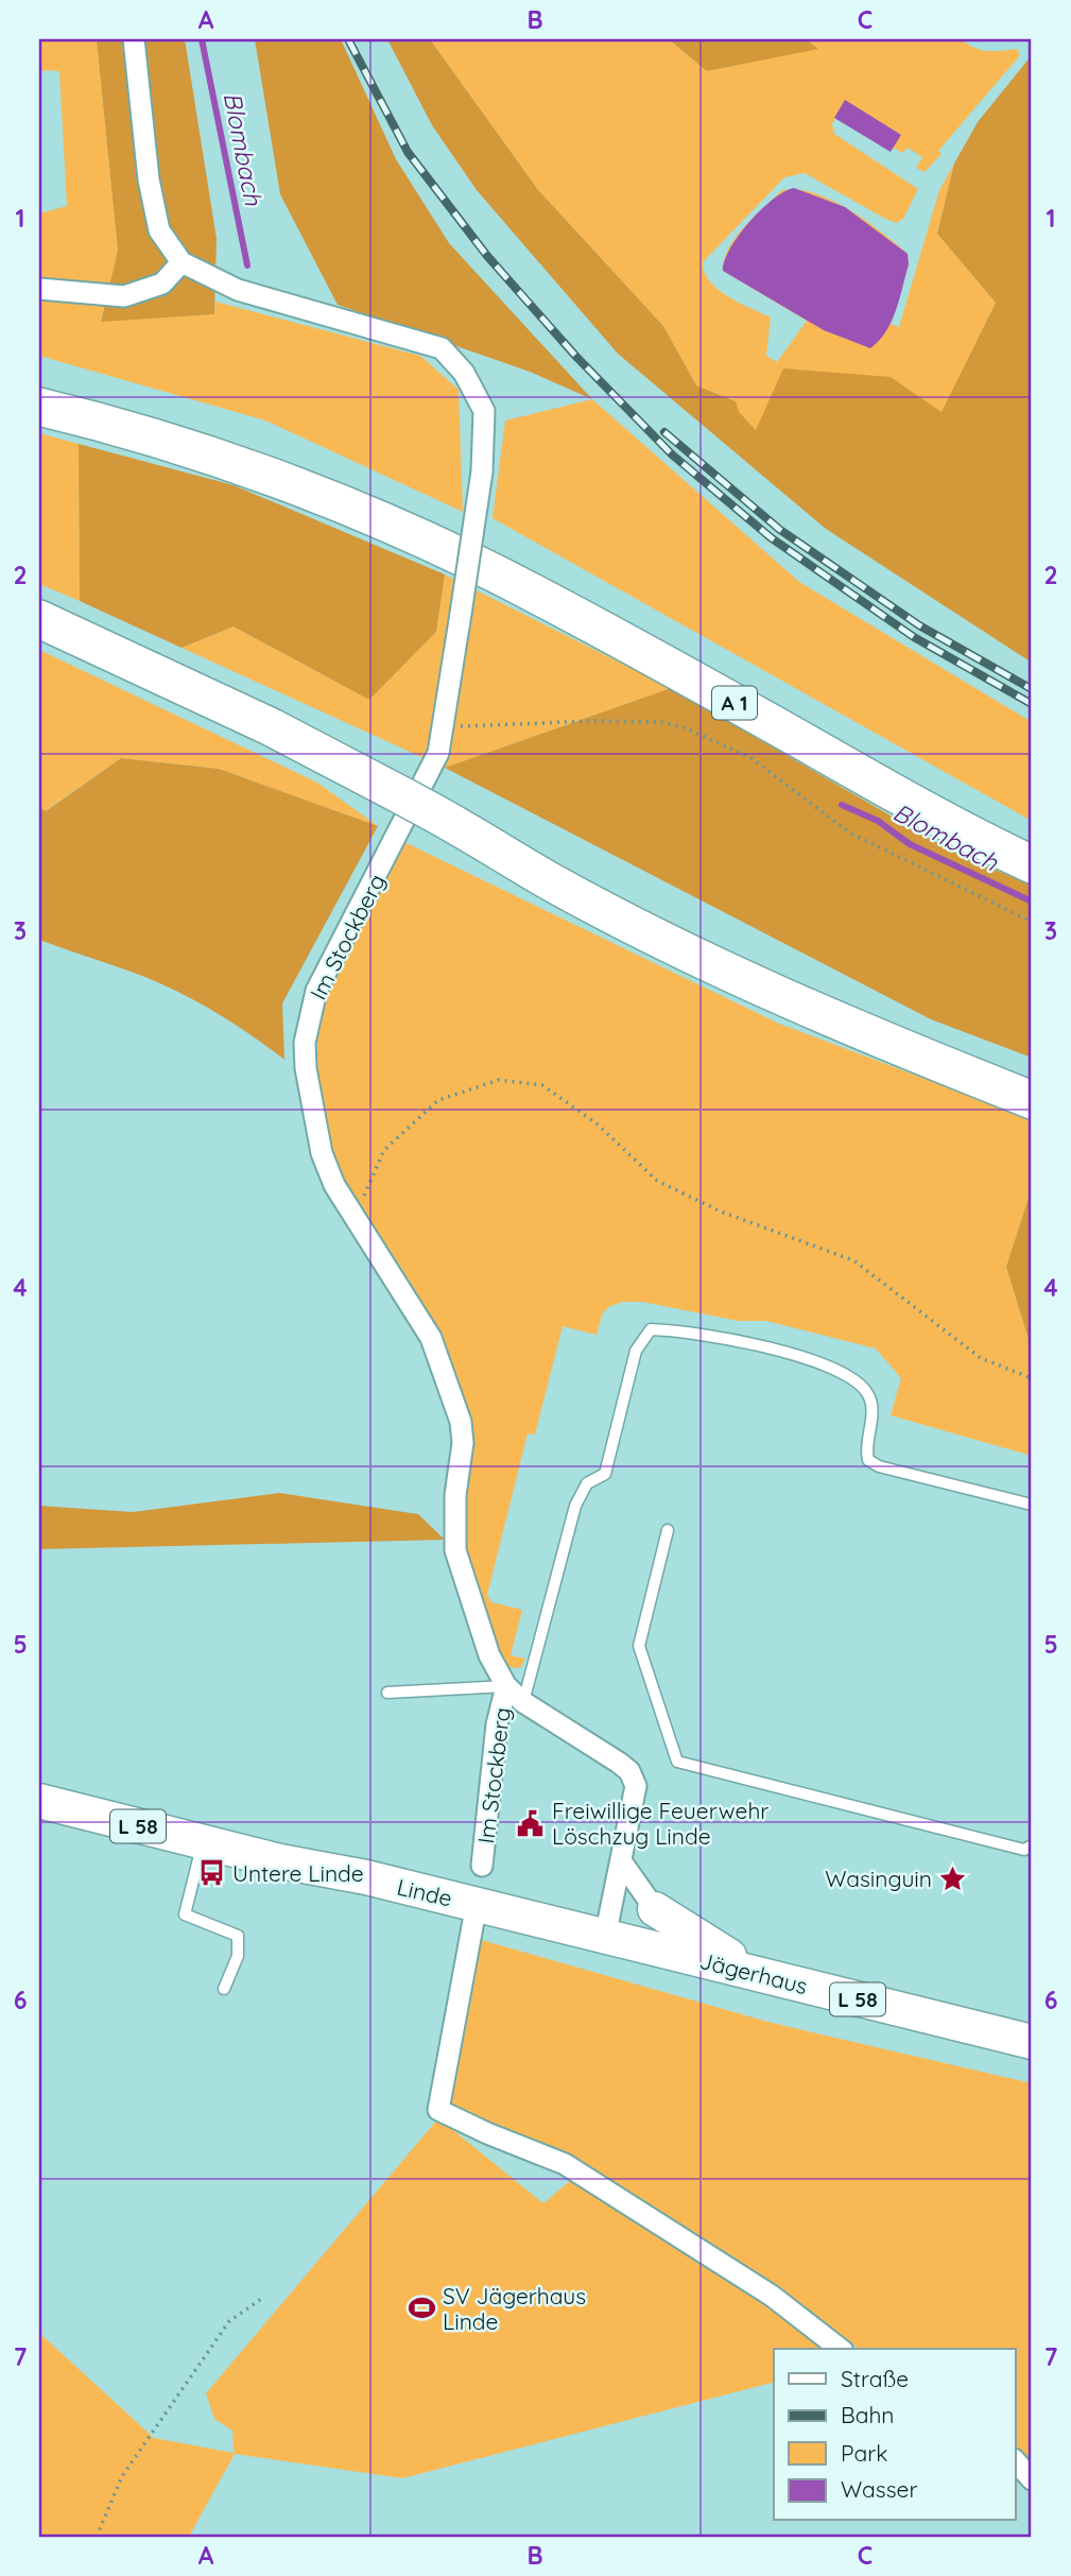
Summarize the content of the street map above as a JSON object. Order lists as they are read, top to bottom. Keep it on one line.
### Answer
{"streets":{"highway":["A 1"],"main road":["L 58","Linde","Jägerhaus"],"street":["Im Stockberg"]},"crossings":[["Im Stockberg","Jägerhaus"],["Linde","Jägerhaus"]],"water":["Blombach"],"places":{"public building":["Freiwillige Feuerwehr Löschzug Linde"],"bus stop":["Untere Linde"],"place":["Wasinguin"],"sports":["SV Jägerhaus Linde"]},"legend":["Straße","Bahn","Park","Wasser"],"grid":{"columns":["A","B","C"],"rows":["1","2","3","4","5","6","7"]}}
